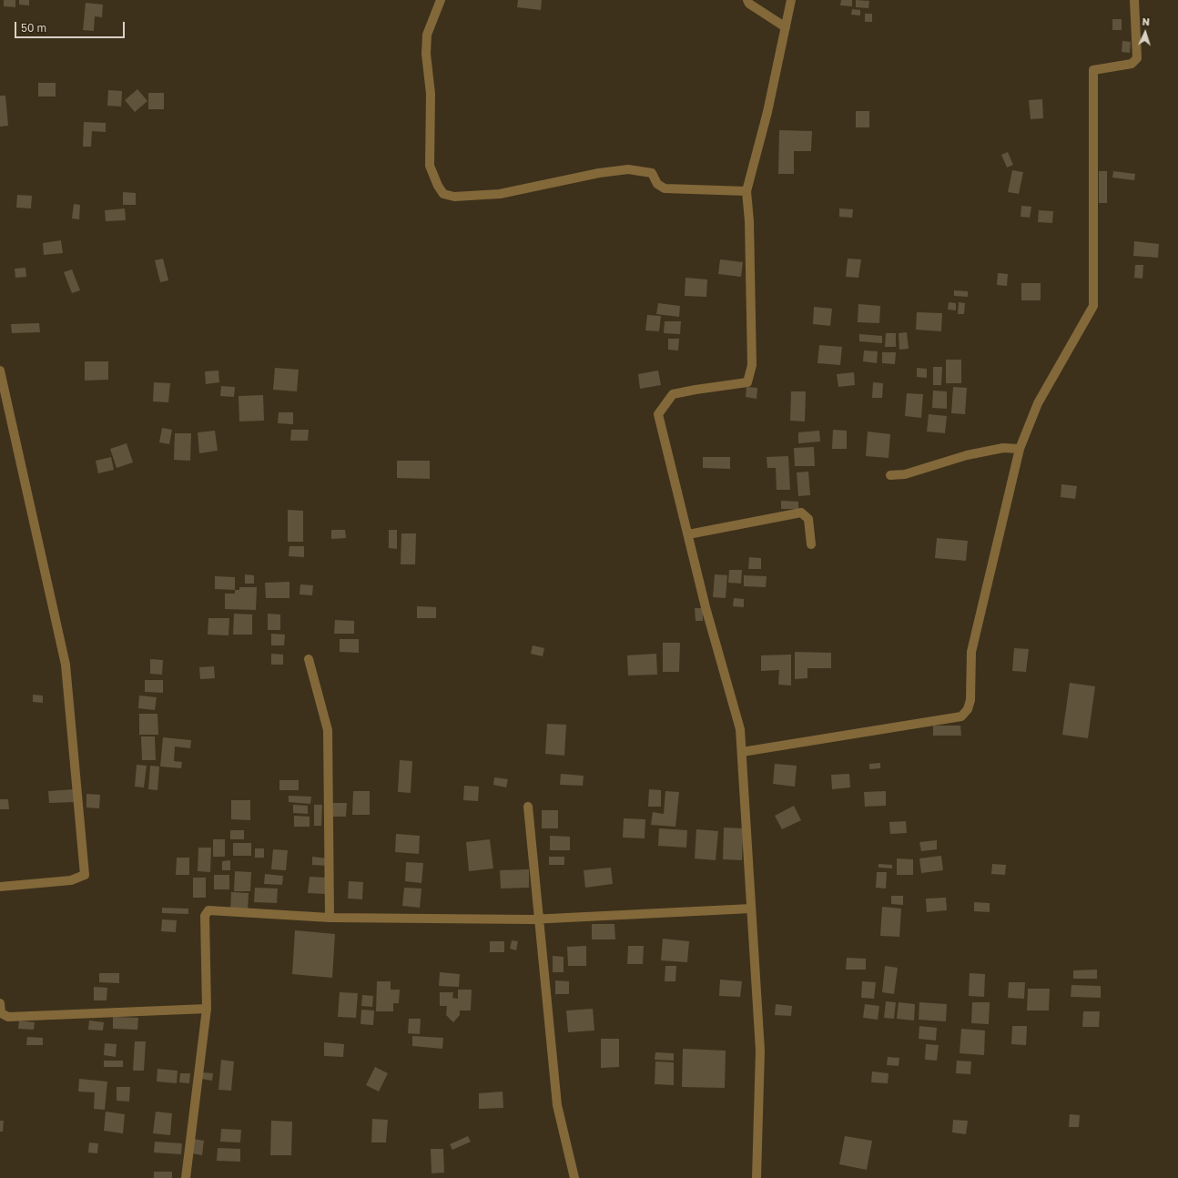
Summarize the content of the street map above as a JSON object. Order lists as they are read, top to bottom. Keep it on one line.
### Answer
{"scale_bar":"50 m","north":"top"}
